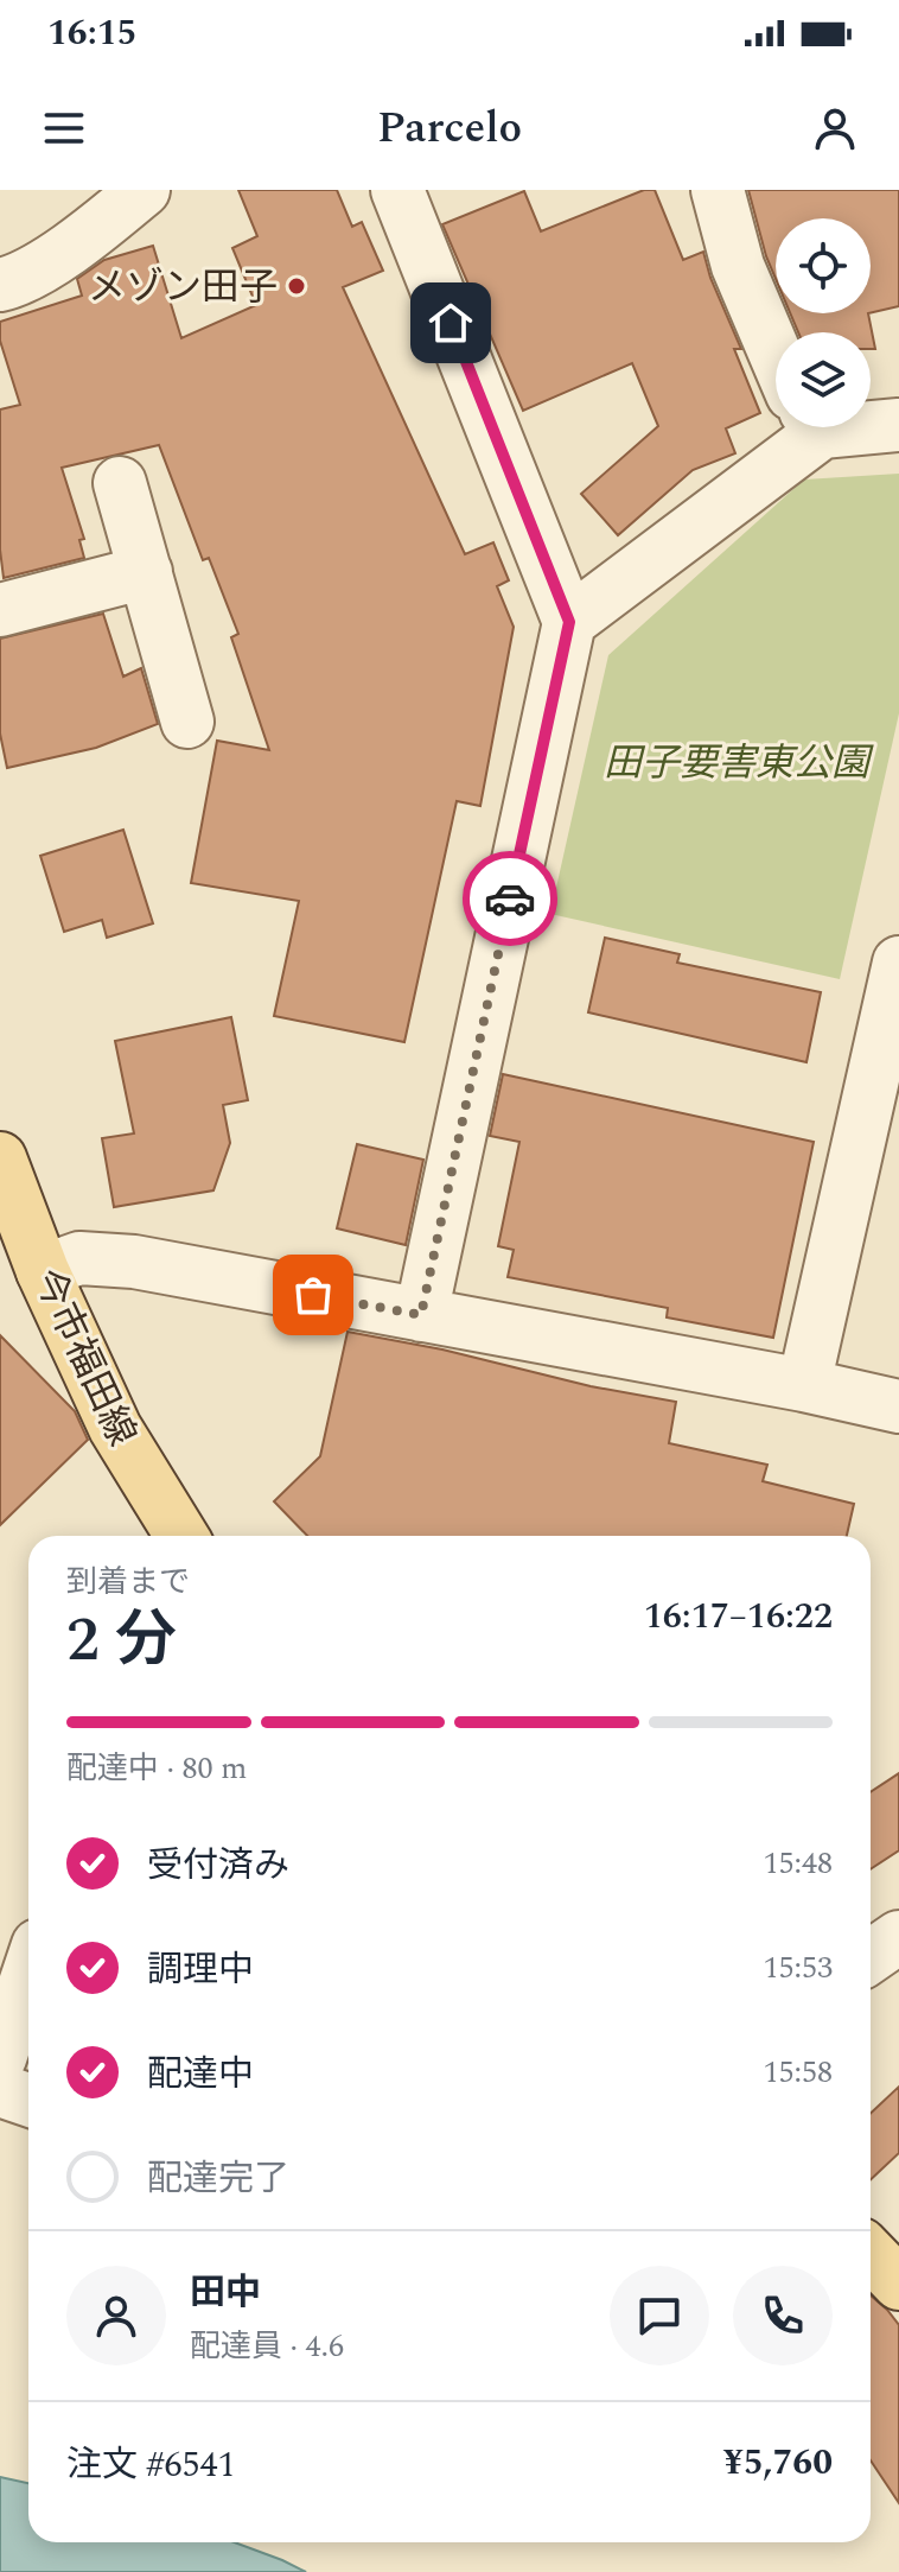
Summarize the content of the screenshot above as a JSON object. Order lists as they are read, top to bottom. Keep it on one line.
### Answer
{"streets":{"main road":["今市福田線"]},"parks":["田子要害東公園"],"places":["メゾン田子"],"page":{"status":"16:15","header":"Parcelo","heading":["2 分","到着まで","16:17–16:22"],"panel":["田中","配達員 · 4.6","注文 #6541","¥5,760"],"bar":"配達中 · 80 m","list":[["受付済み","15:48"],["調理中","15:53"],["配達中","15:58"],"配達完了"]}}
